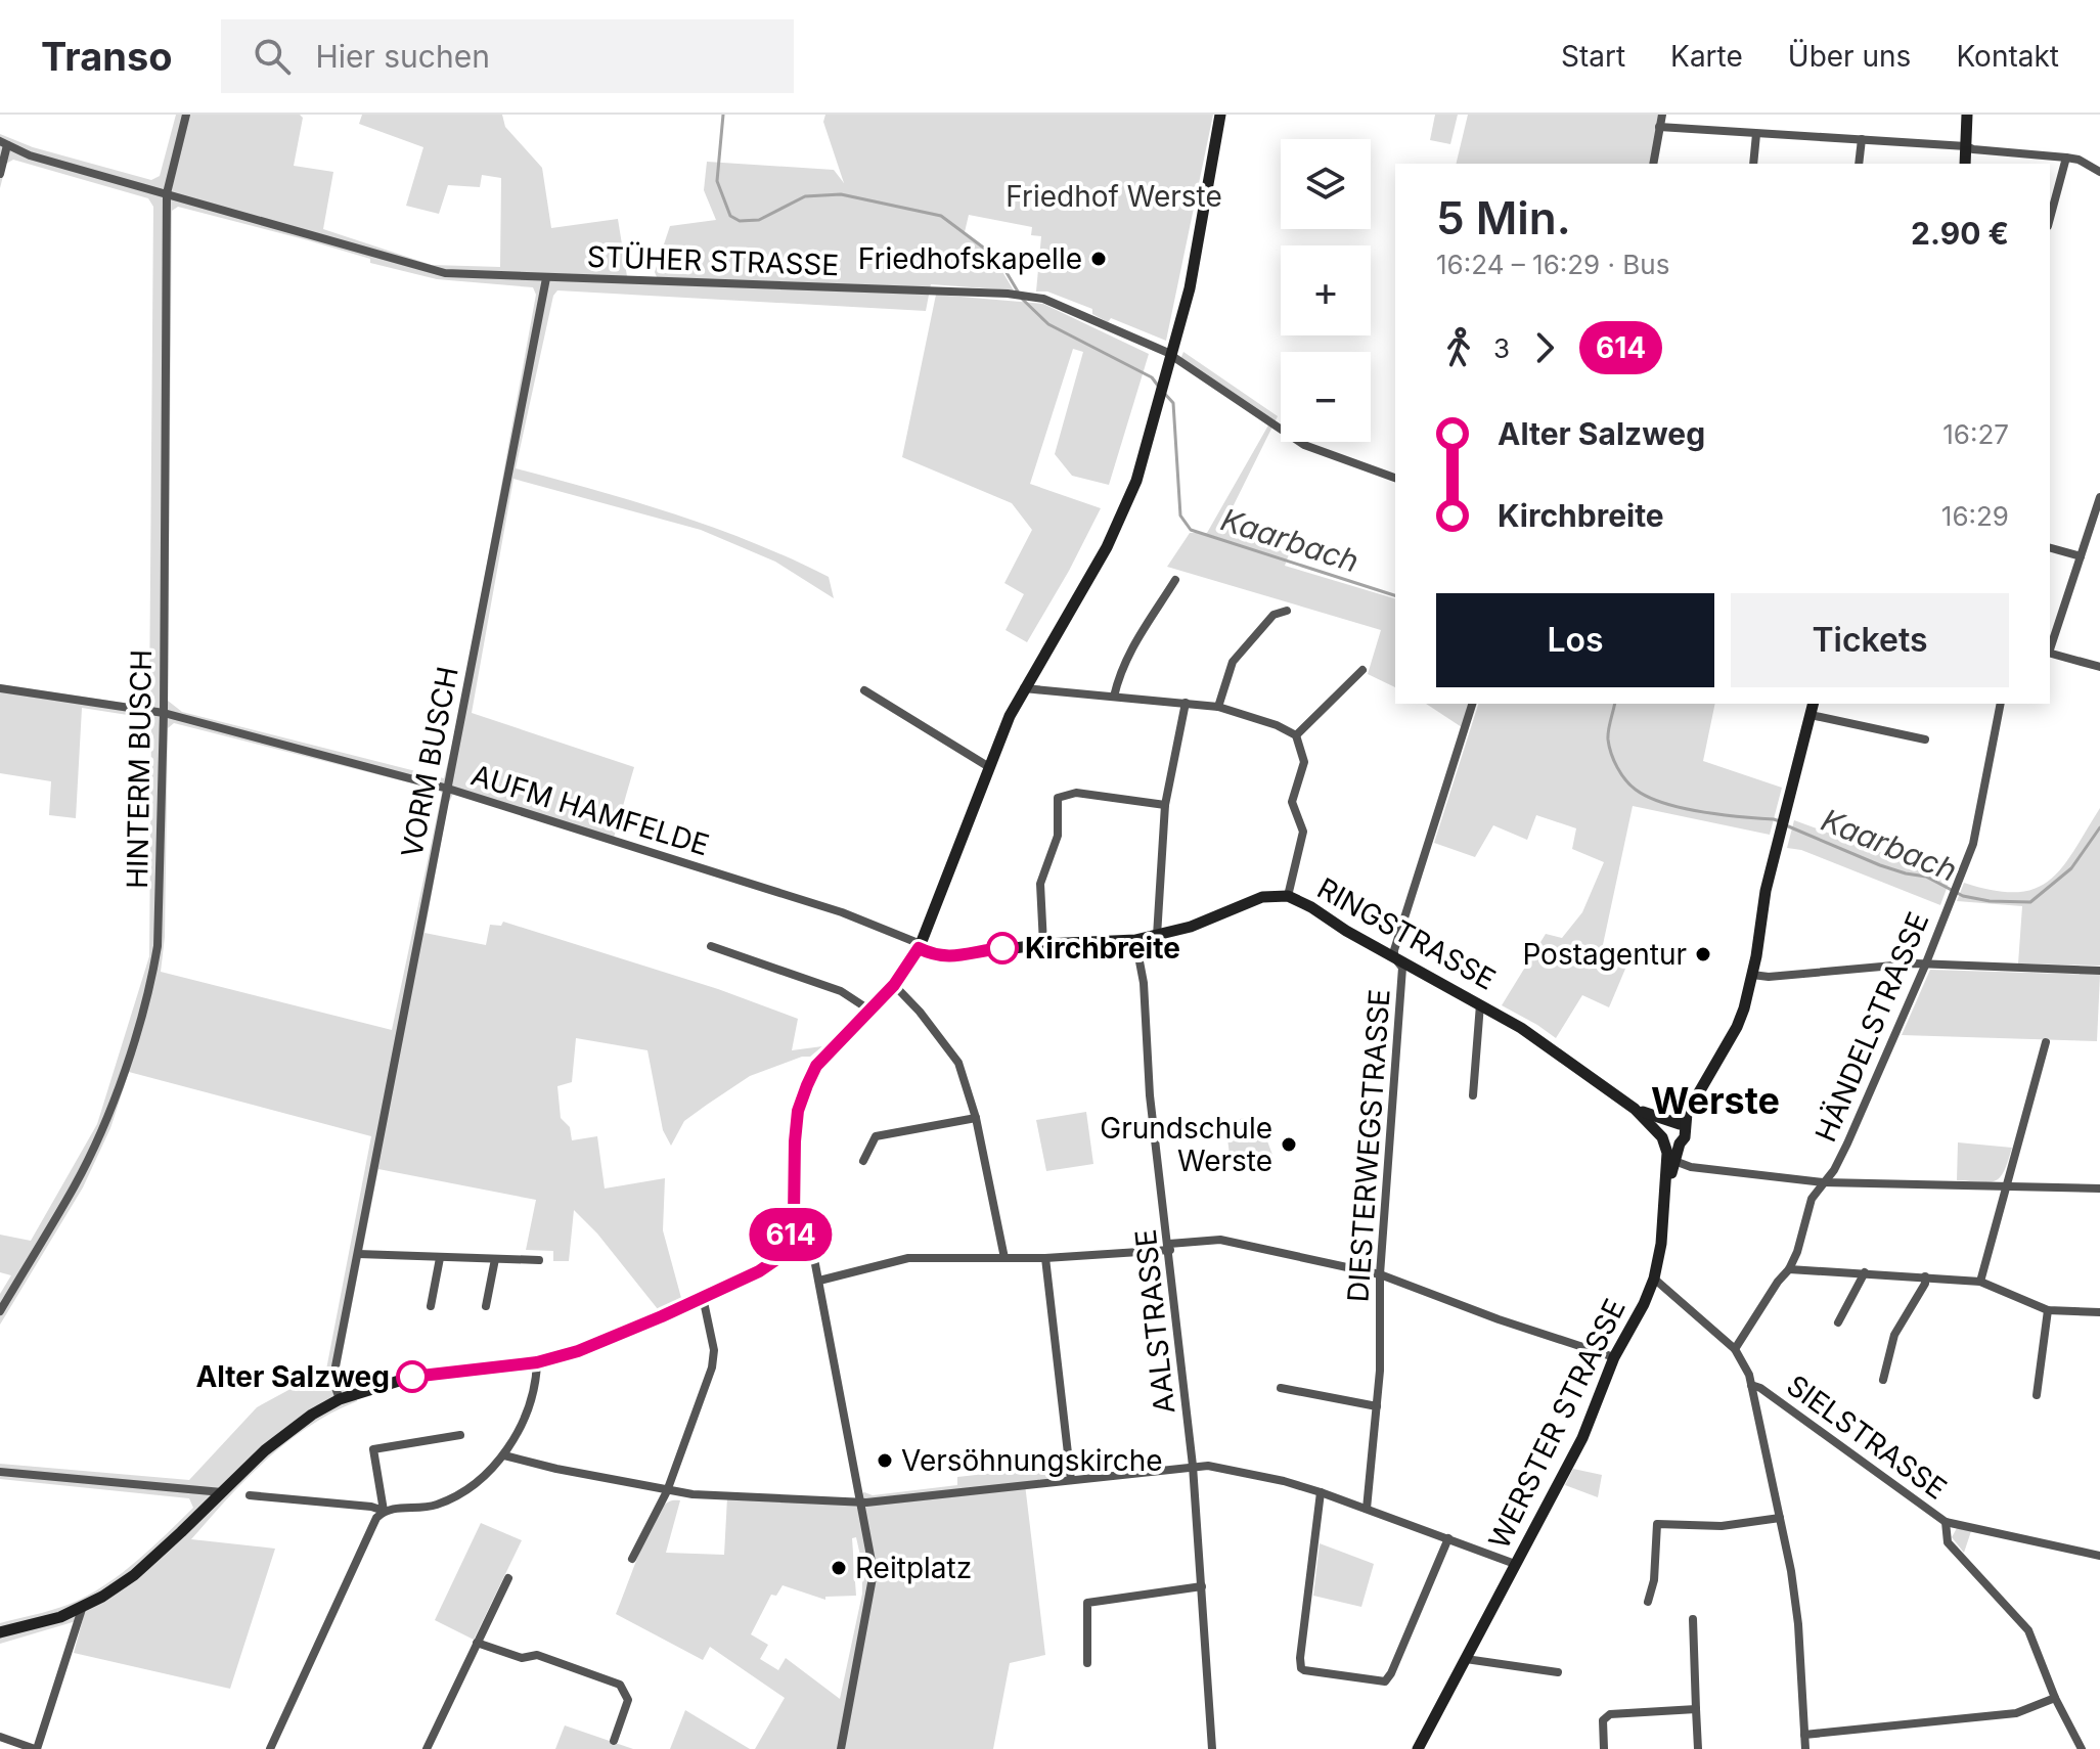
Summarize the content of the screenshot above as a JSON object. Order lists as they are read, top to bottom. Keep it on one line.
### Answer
{"streets":{"street":["STÜHER STRASSE","VORM BUSCH","HINTERM BUSCH","AUFM HAMFELDE","RINGSTRASSE","HÄNDELSTRASSE","DIESTERWEGSTRASSE","AALSTRASSE","WERSTER STRASSE","SIELSTRASSE"]},"crossings":[["STÜHER STRASSE","VORM BUSCH"],["STÜHER STRASSE","HINTERM BUSCH"],["VORM BUSCH","AUFM HAMFELDE"],["HINTERM BUSCH","AUFM HAMFELDE"],["AUFM HAMFELDE","RINGSTRASSE"],["RINGSTRASSE","DIESTERWEGSTRASSE"],["RINGSTRASSE","AALSTRASSE"],["RINGSTRASSE","WERSTER STRASSE"]],"districts":["Werste"],"water":["Kaarbach"],"parks":["Friedhof Werste"],"places":["Friedhofskapelle","Kirchbreite","Postagentur","Grundschule Werste","Alter Salzweg","Versöhnungskirche","Reitplatz"],"lines":["bus line 614"],"page":{"header":"Transo","search":"Hier suchen","nav":["Start","Karte","Über uns","Kontakt"],"on_map":"614","map_buttons":["+","−"],"heading":["5 Min.","16:24 – 16:29 · Bus","2.90 €"],"legs":["3","614"],"list":[{"name":"Alter Salzweg","value":"16:27"},{"name":"Kirchbreite","value":"16:29"}],"buttons":["Los","Tickets"]}}
